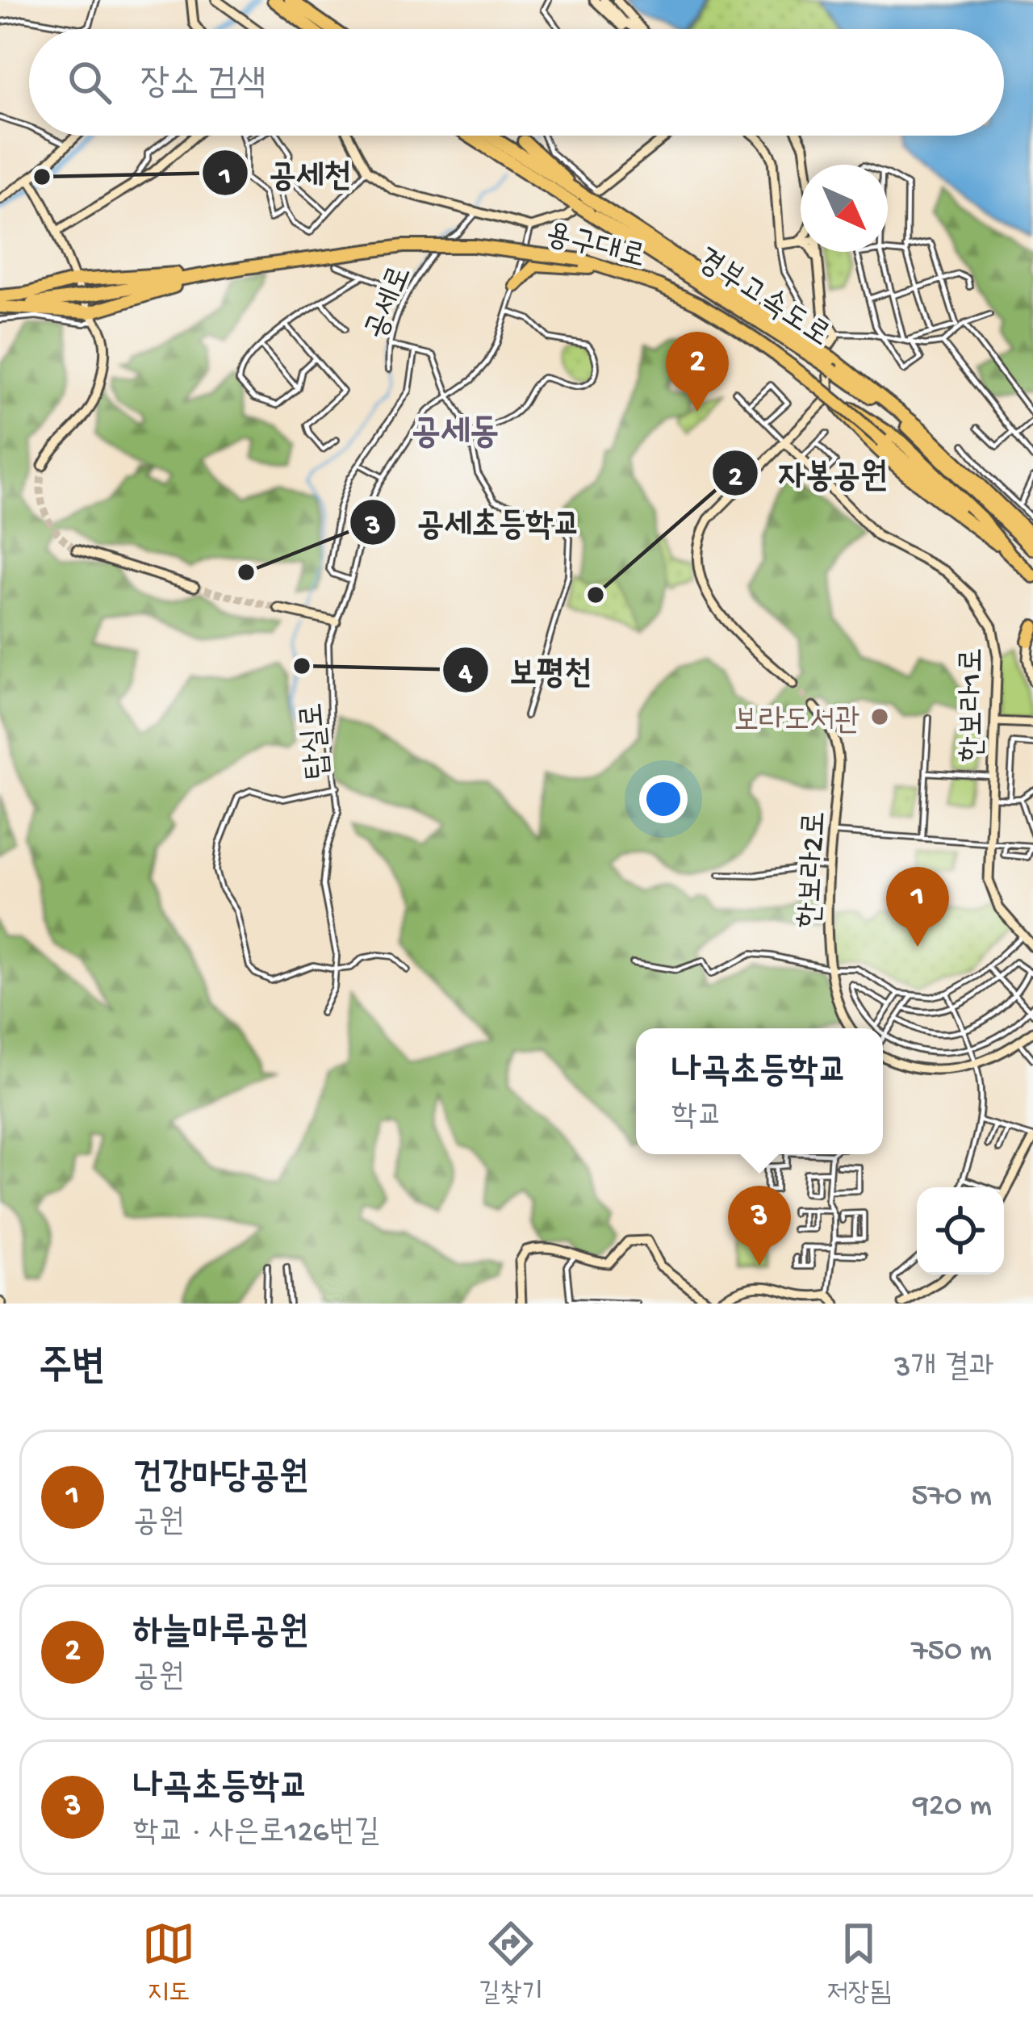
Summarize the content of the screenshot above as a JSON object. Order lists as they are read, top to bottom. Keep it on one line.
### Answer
{"streets":{"highway":["용구대로","경부고속도로"],"street":["공세로","한보라1로","탑실로","한보라2로"]},"districts":["공세동"],"places":["공세천","공세초등학교","자봉공원","보평천","보라도서관"],"north":"bottom right","page":{"search":"장소 검색","pins":["2","1","3"],"popup":["나곡초등학교","학교"],"heading":["주변","3개 결과"],"list":[{"mark":"1","name":"건강마당공원","note":"공원","value":"570 m"},{"mark":"2","name":"하늘마루공원","note":"공원","value":"750 m"},{"mark":"3","name":"나곡초등학교","note":"학교 · 사은로126번길","value":"920 m"}],"nav":["지도","길찾기","저장됨"]}}
